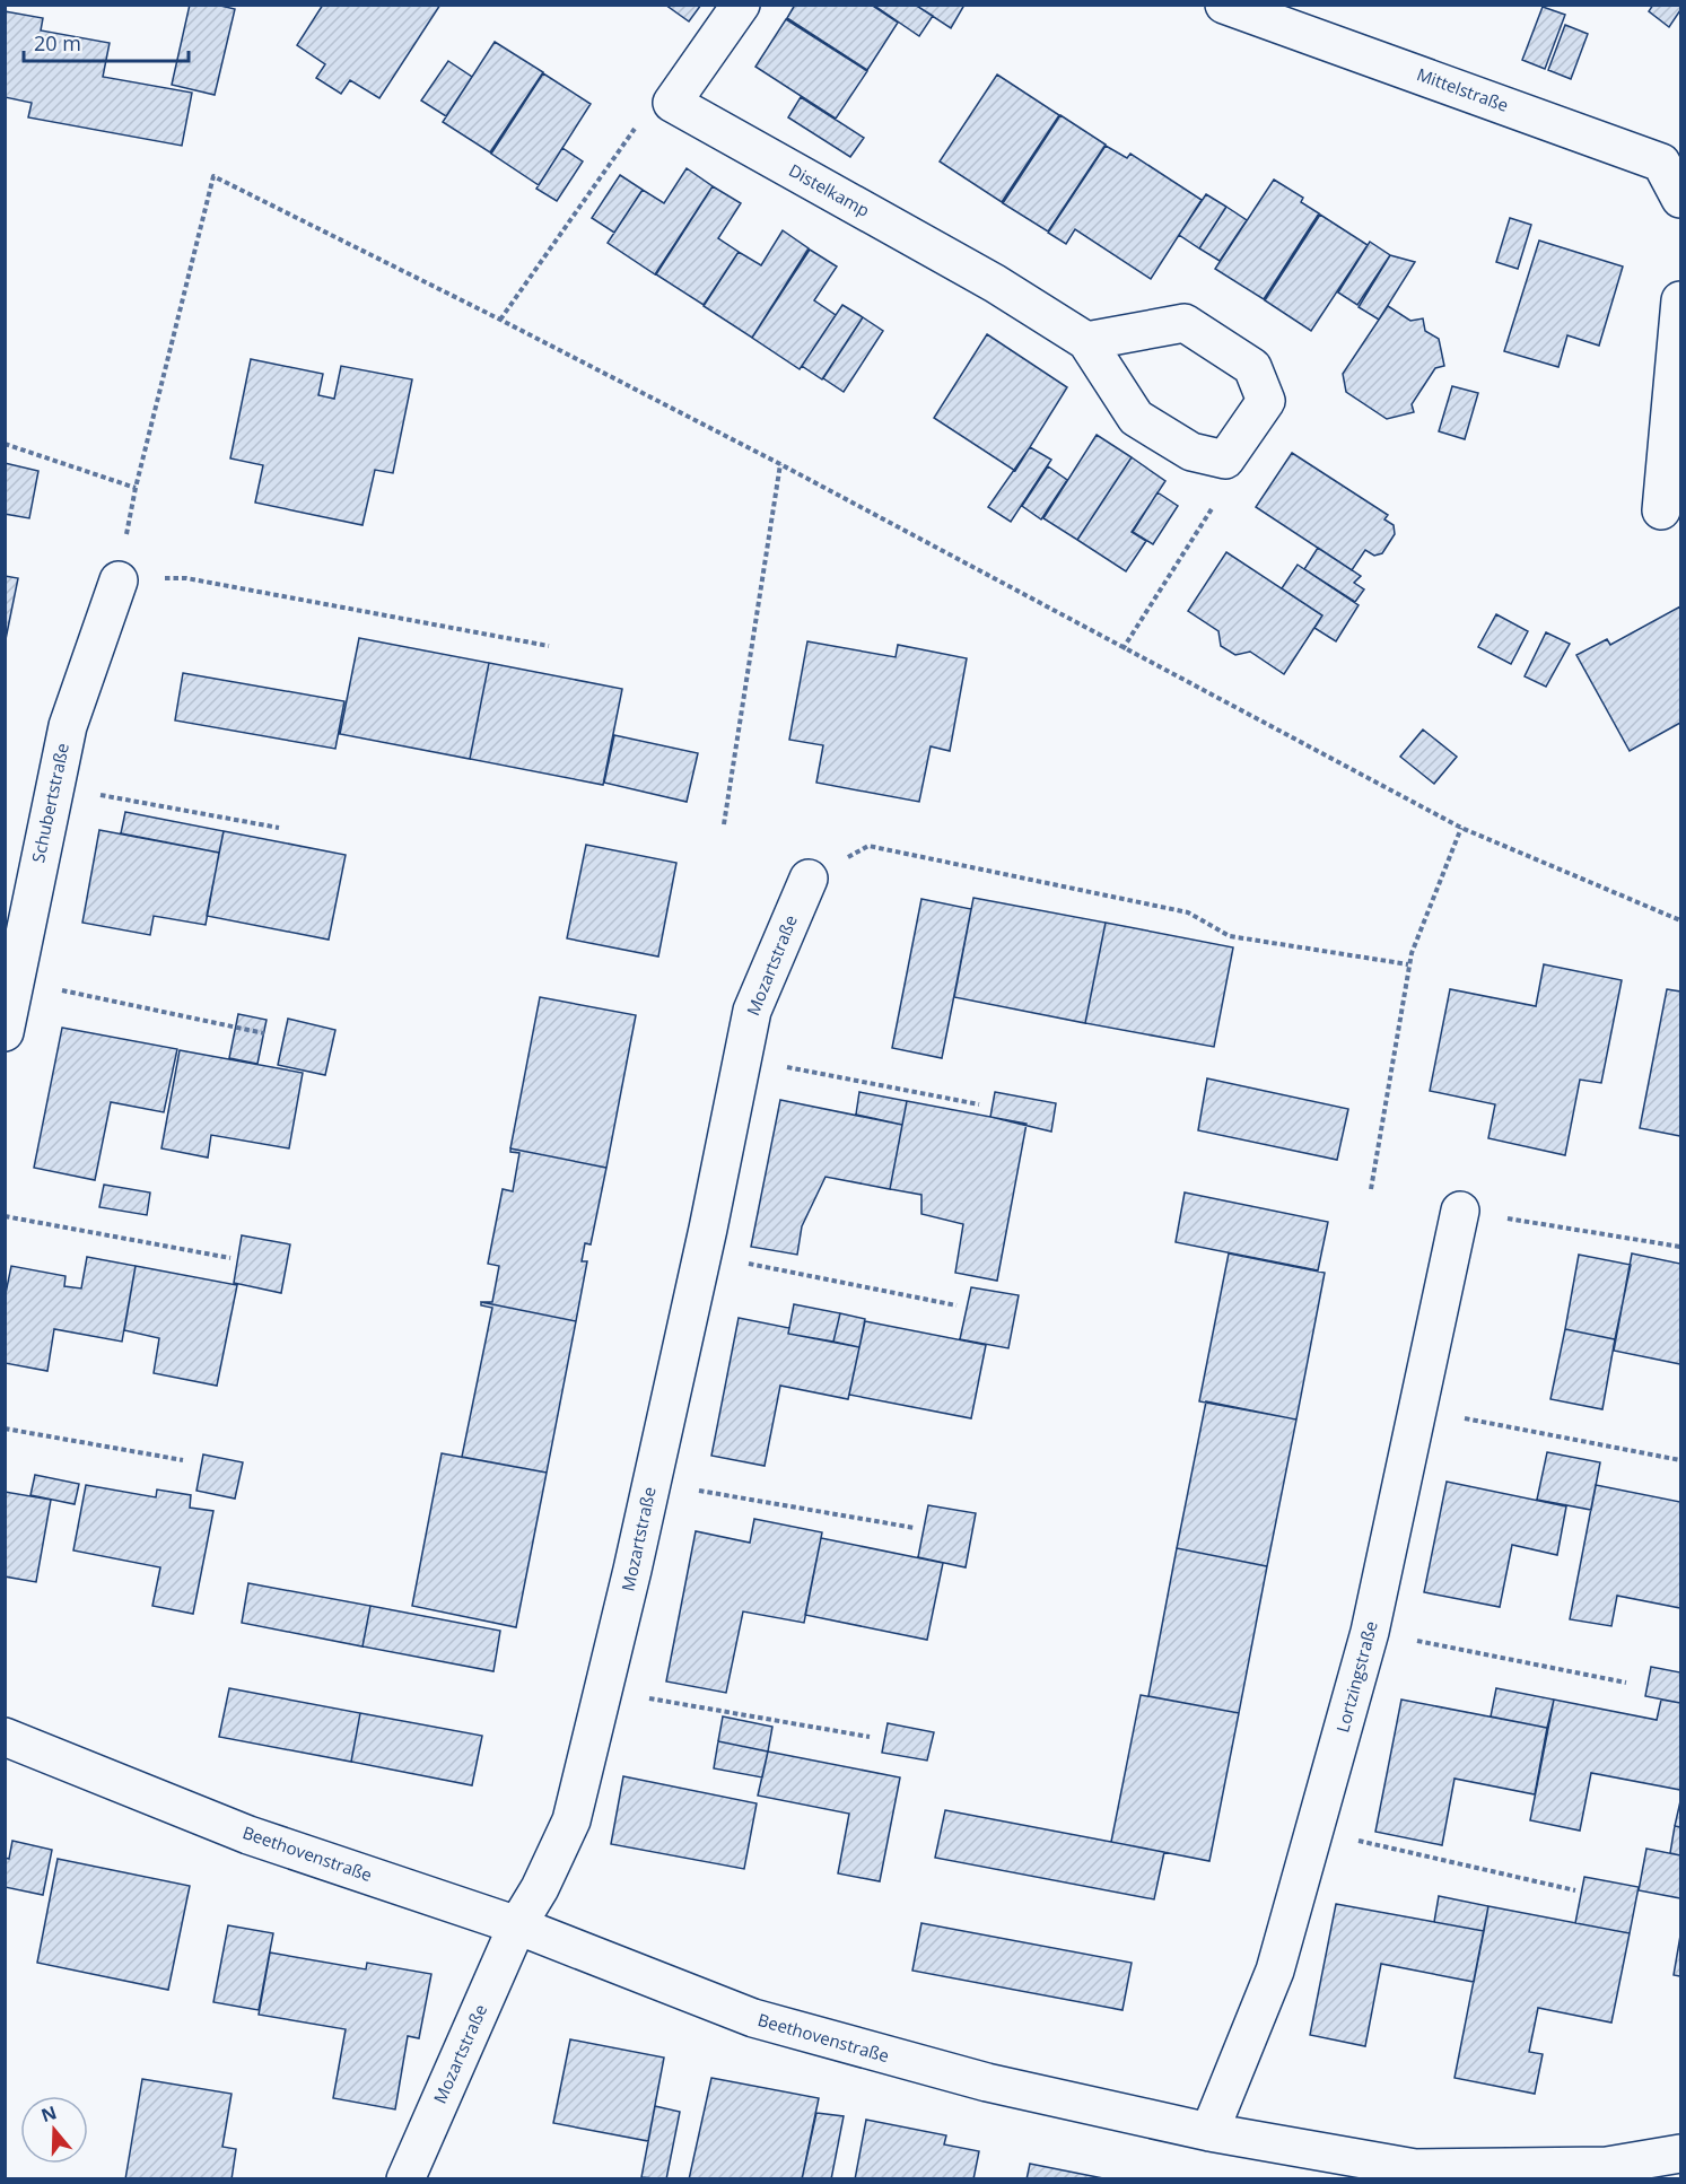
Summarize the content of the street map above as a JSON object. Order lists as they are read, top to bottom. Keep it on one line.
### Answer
{"streets":{"street":["Mittelstraße","Distelkamp","Schubertstraße","Mozartstraße","Lortzingstraße","Beethovenstraße"]},"crossings":[["Mozartstraße","Beethovenstraße"],["Lortzingstraße","Beethovenstraße"]],"scale_bar":"20 m","north":"top"}
